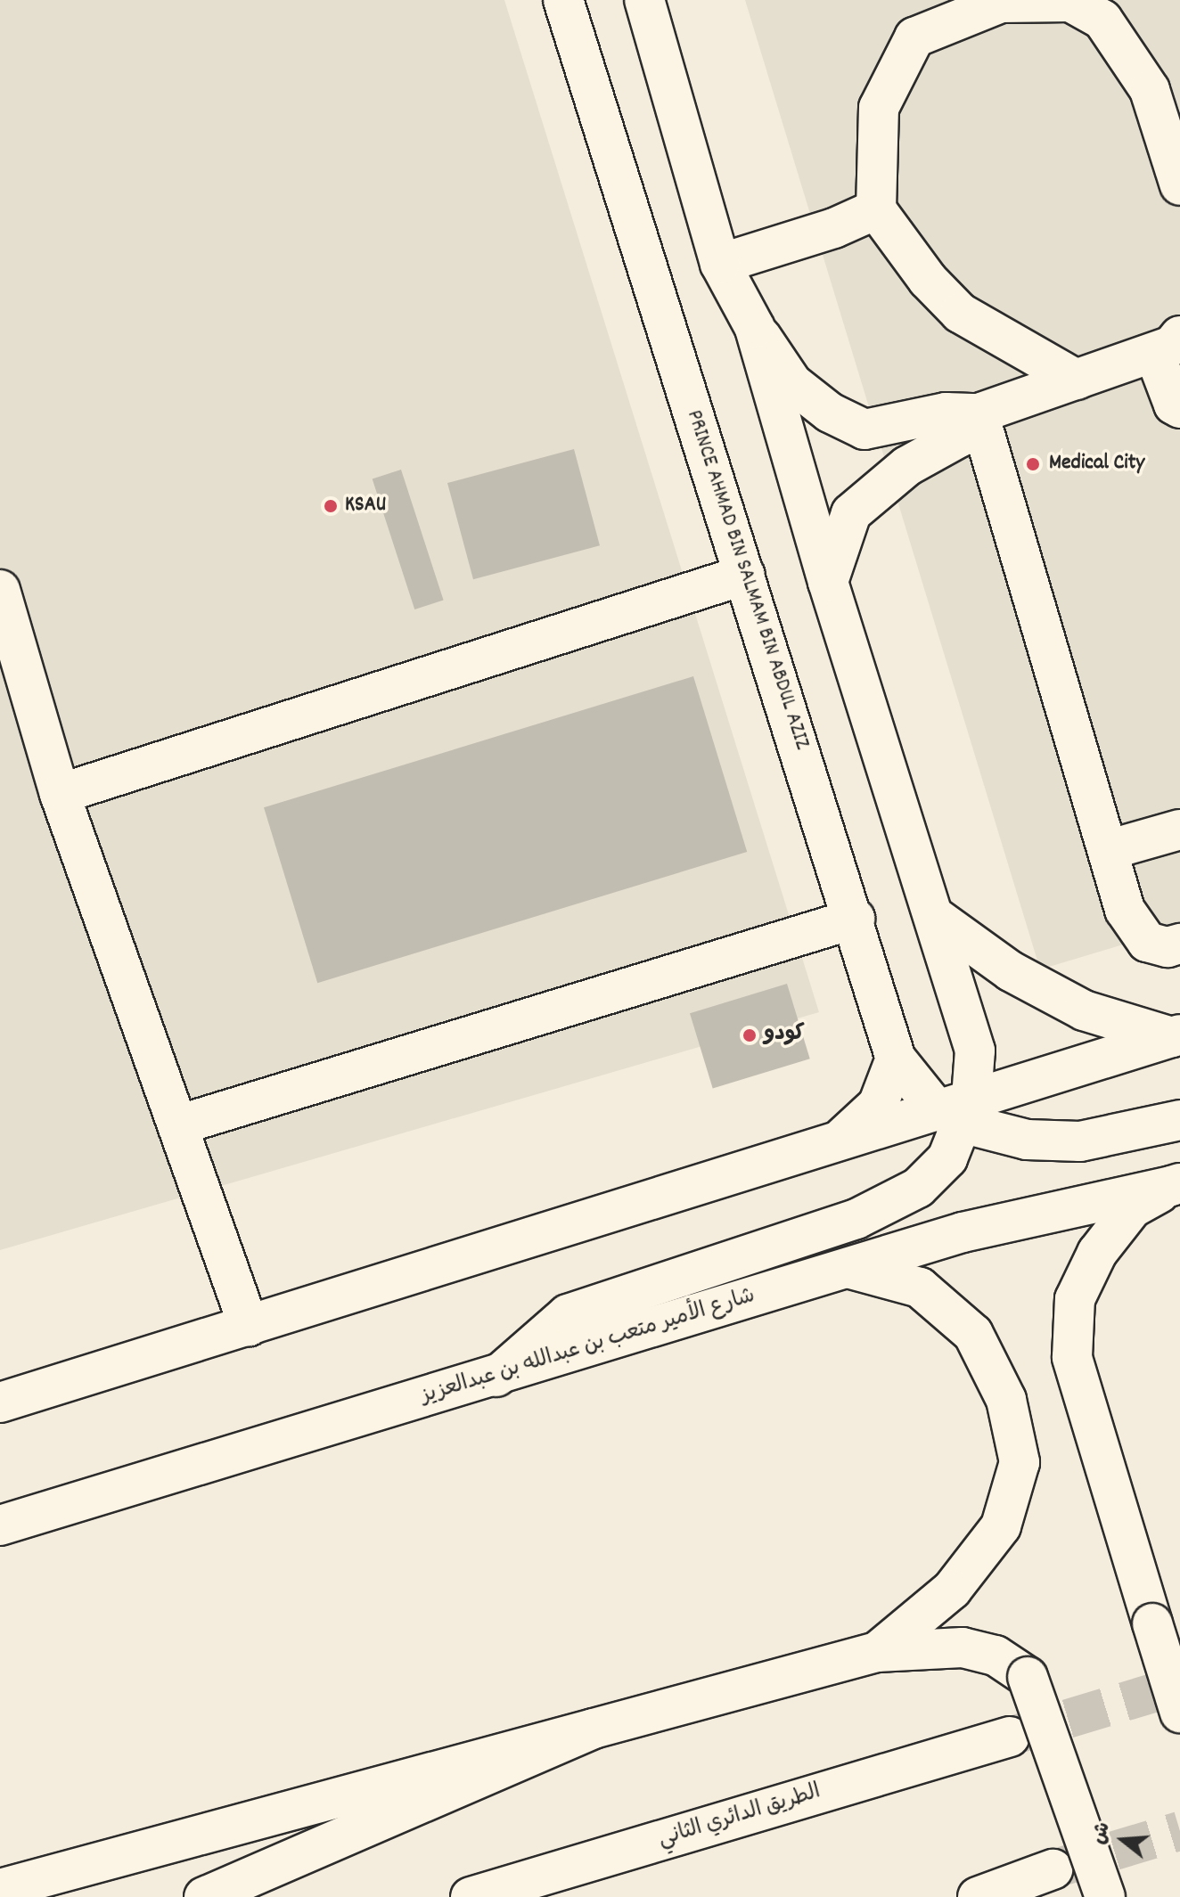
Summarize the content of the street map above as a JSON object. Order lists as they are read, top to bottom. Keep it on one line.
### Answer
{"streets":{"main road":["PRINCE AHMAD BIN SALMAM BIN ABDUL AZIZ","شارع الأمير متعب بن عبدالله بن عبدالعزيز","الطريق الدائري الثاني"]},"places":["Medical City","KSAU","كودو"],"north":"left"}
